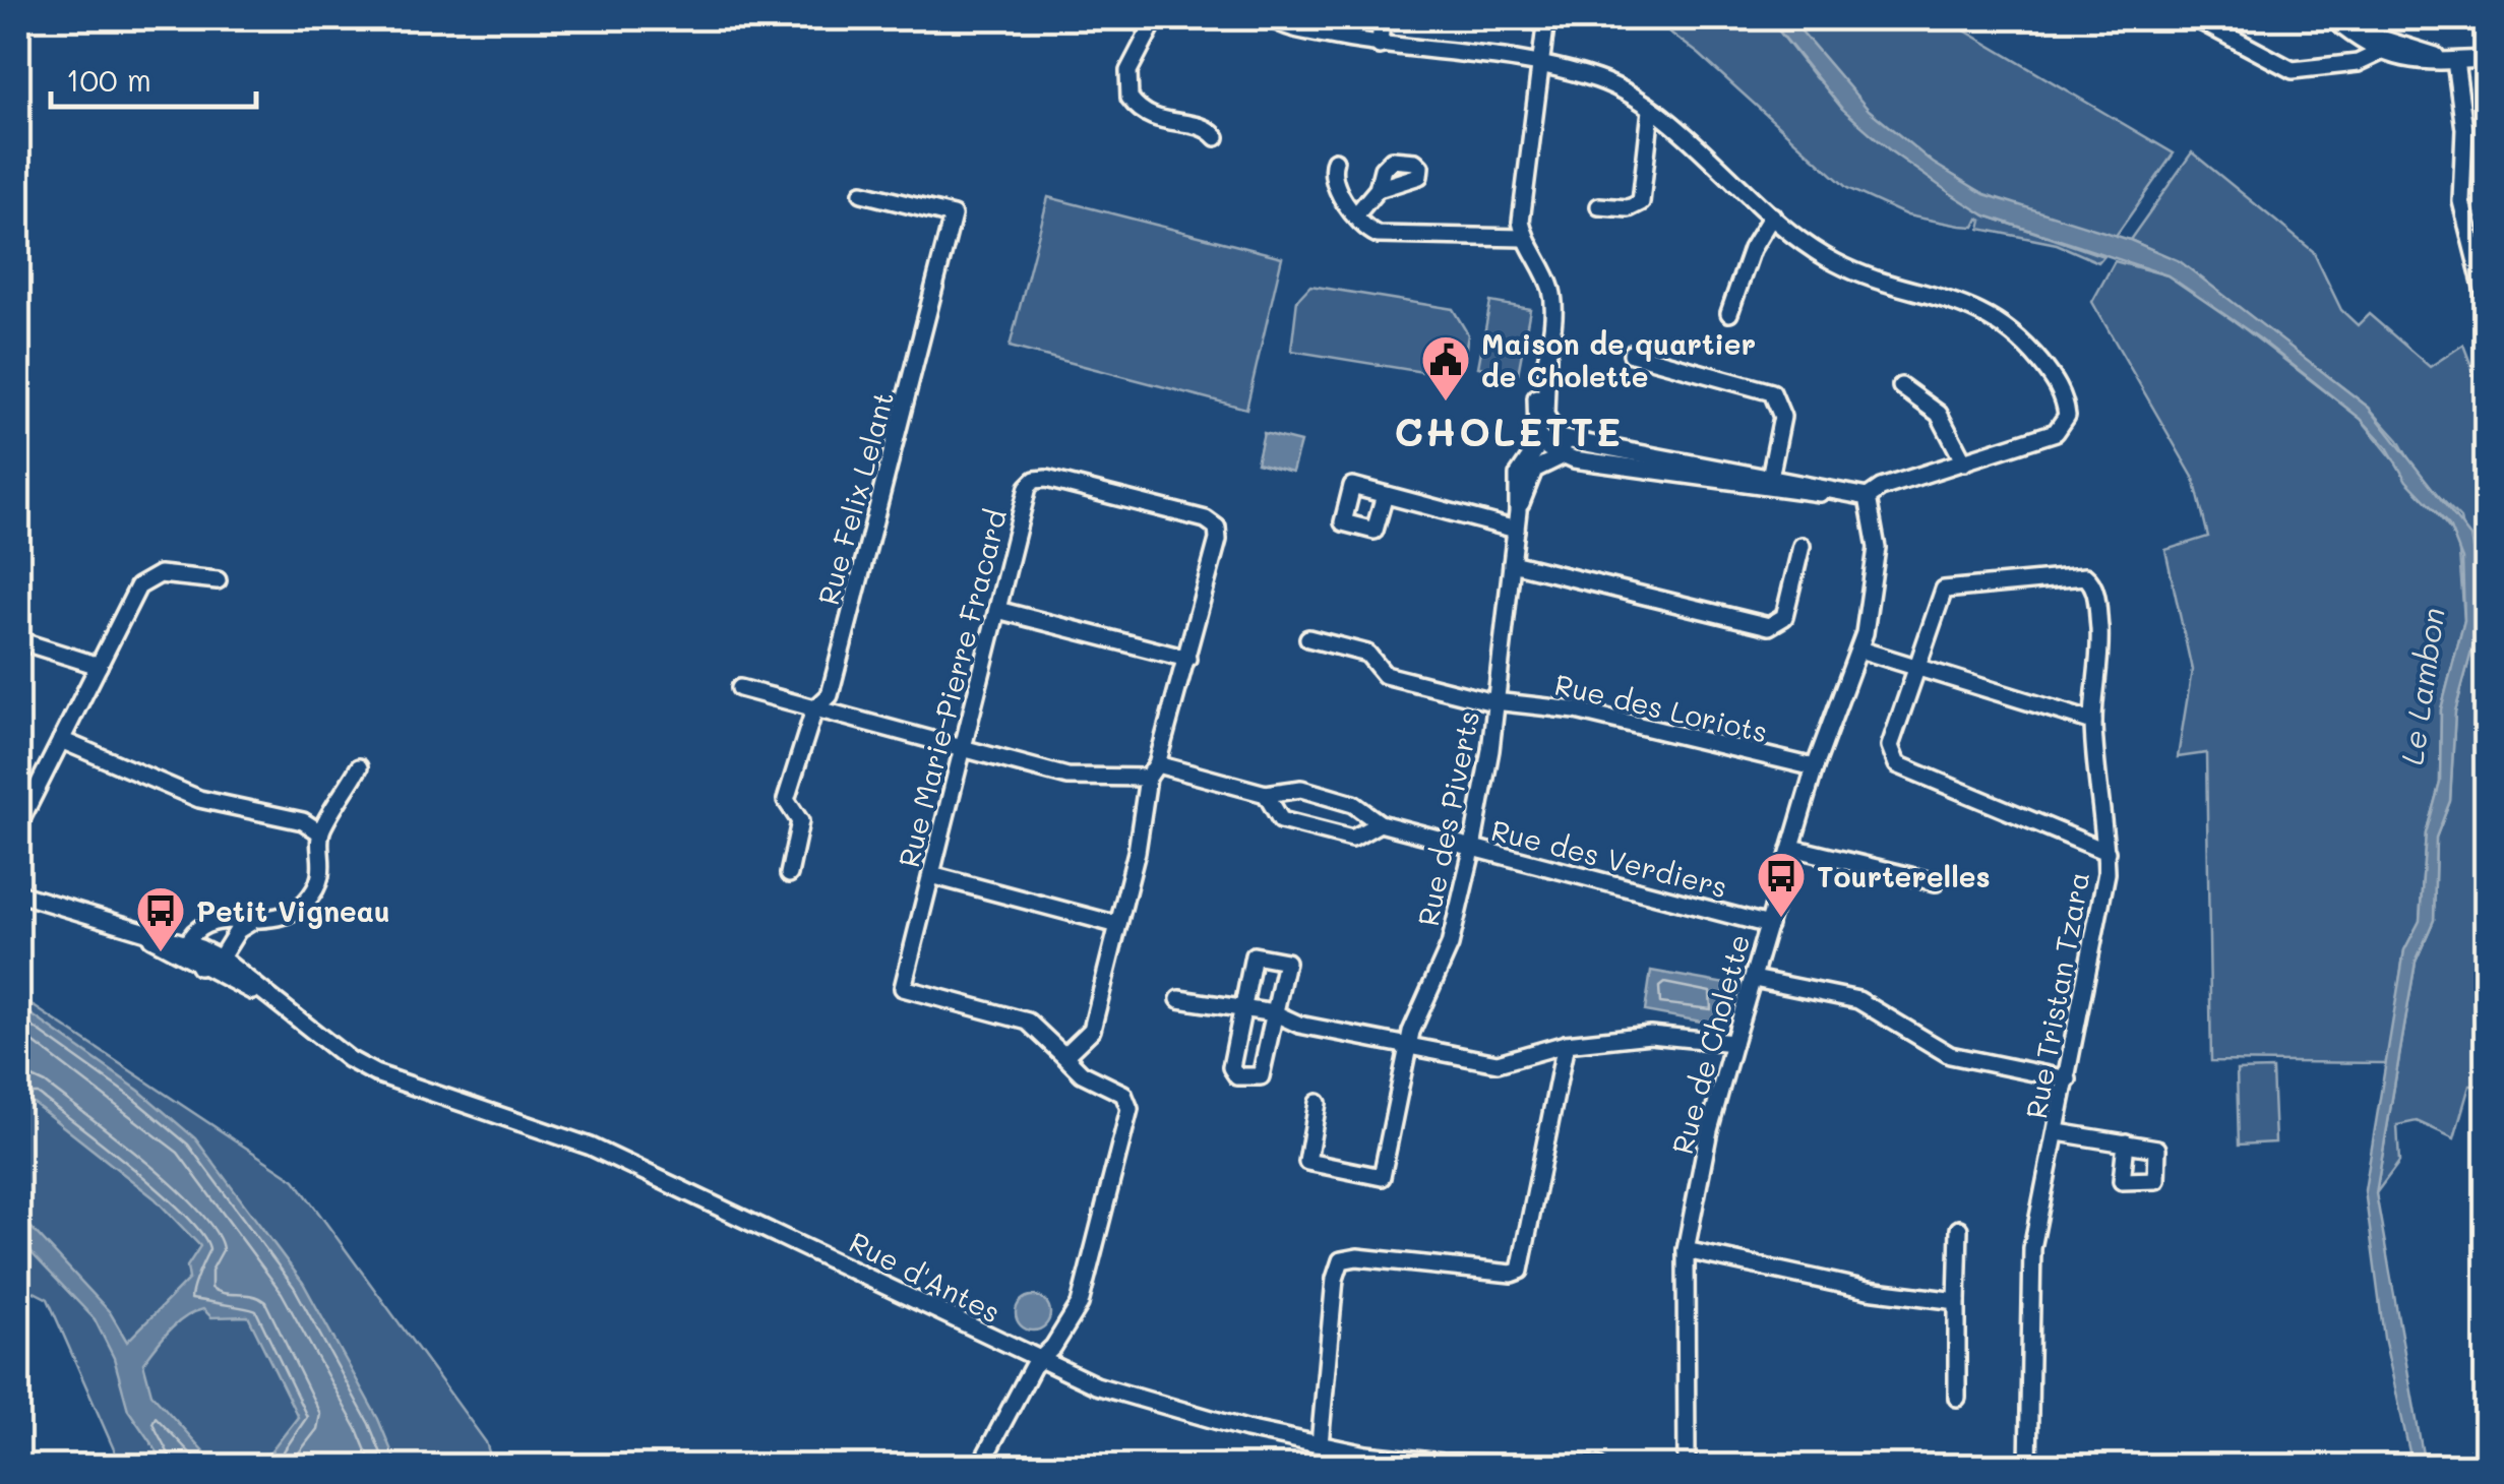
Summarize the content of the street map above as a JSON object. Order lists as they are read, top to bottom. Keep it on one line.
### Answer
{"streets":{"street":["Rue Felix Lelant","Rue Marie-Pierre Fracard","Rue des Loriots","Rue des Piverts","Rue des Verdiers","Rue Tristan Tzara","Rue de Cholette","Rue d'Antes"]},"crossings":[["Rue Felix Lelant","Rue des Verdiers"],["Rue Marie-Pierre Fracard","Rue des Verdiers"],["Rue Marie-Pierre Fracard","Rue d'Antes"],["Rue des Loriots","Rue des Piverts"],["Rue des Loriots","Rue de Cholette"],["Rue des Piverts","Rue des Verdiers"],["Rue des Verdiers","Rue de Cholette"]],"districts":["CHOLETTE"],"water":["Le Lambon"],"places":{"public building":["Maison de quartier de Cholette"],"bus stop":["Tourterelles","Petit Vigneau"]},"scale_bar":"100 m"}
